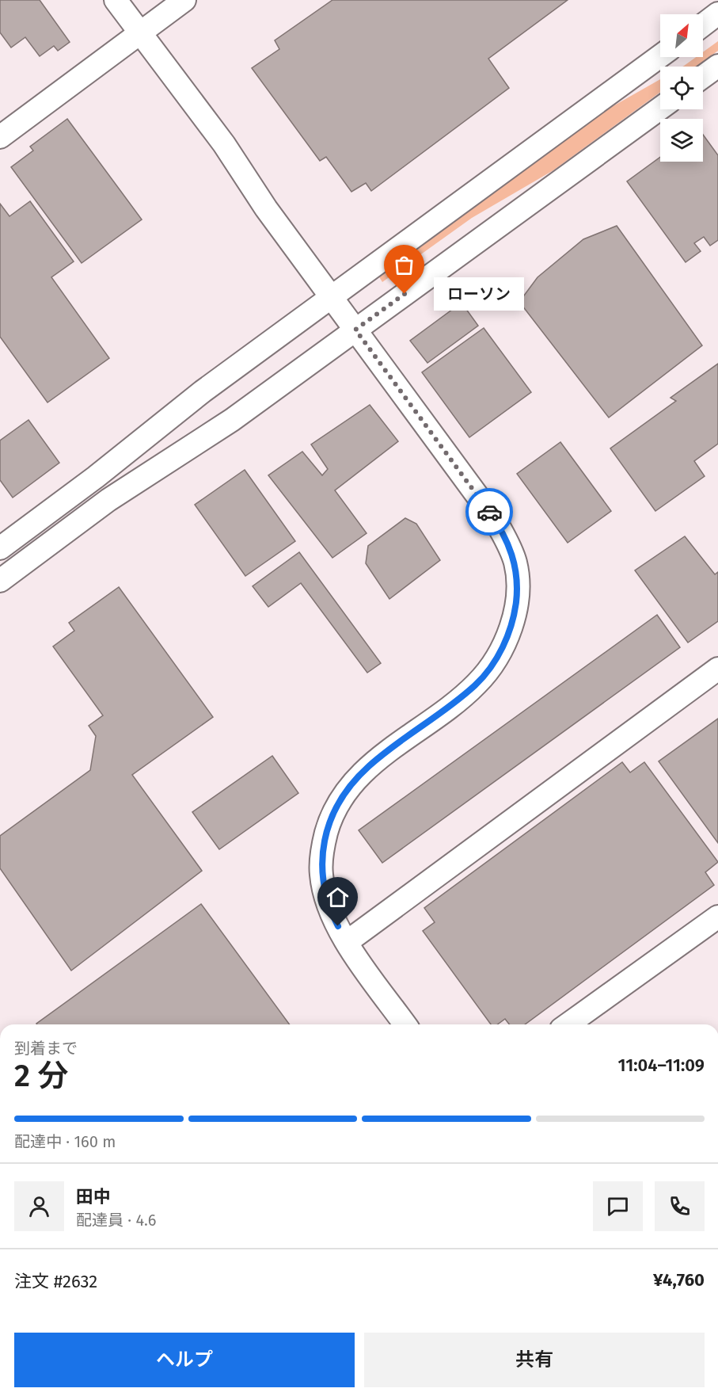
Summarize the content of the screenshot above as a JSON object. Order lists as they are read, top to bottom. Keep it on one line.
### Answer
{"places":["ローソン"],"north":"top right","page":{"bubble":"ローソン","heading":["2 分","到着まで","11:04–11:09"],"panel":["田中","配達員 · 4.6","注文 #2632","¥4,760"],"bar":"配達中 · 160 m","buttons":["ヘルプ","共有"]}}
